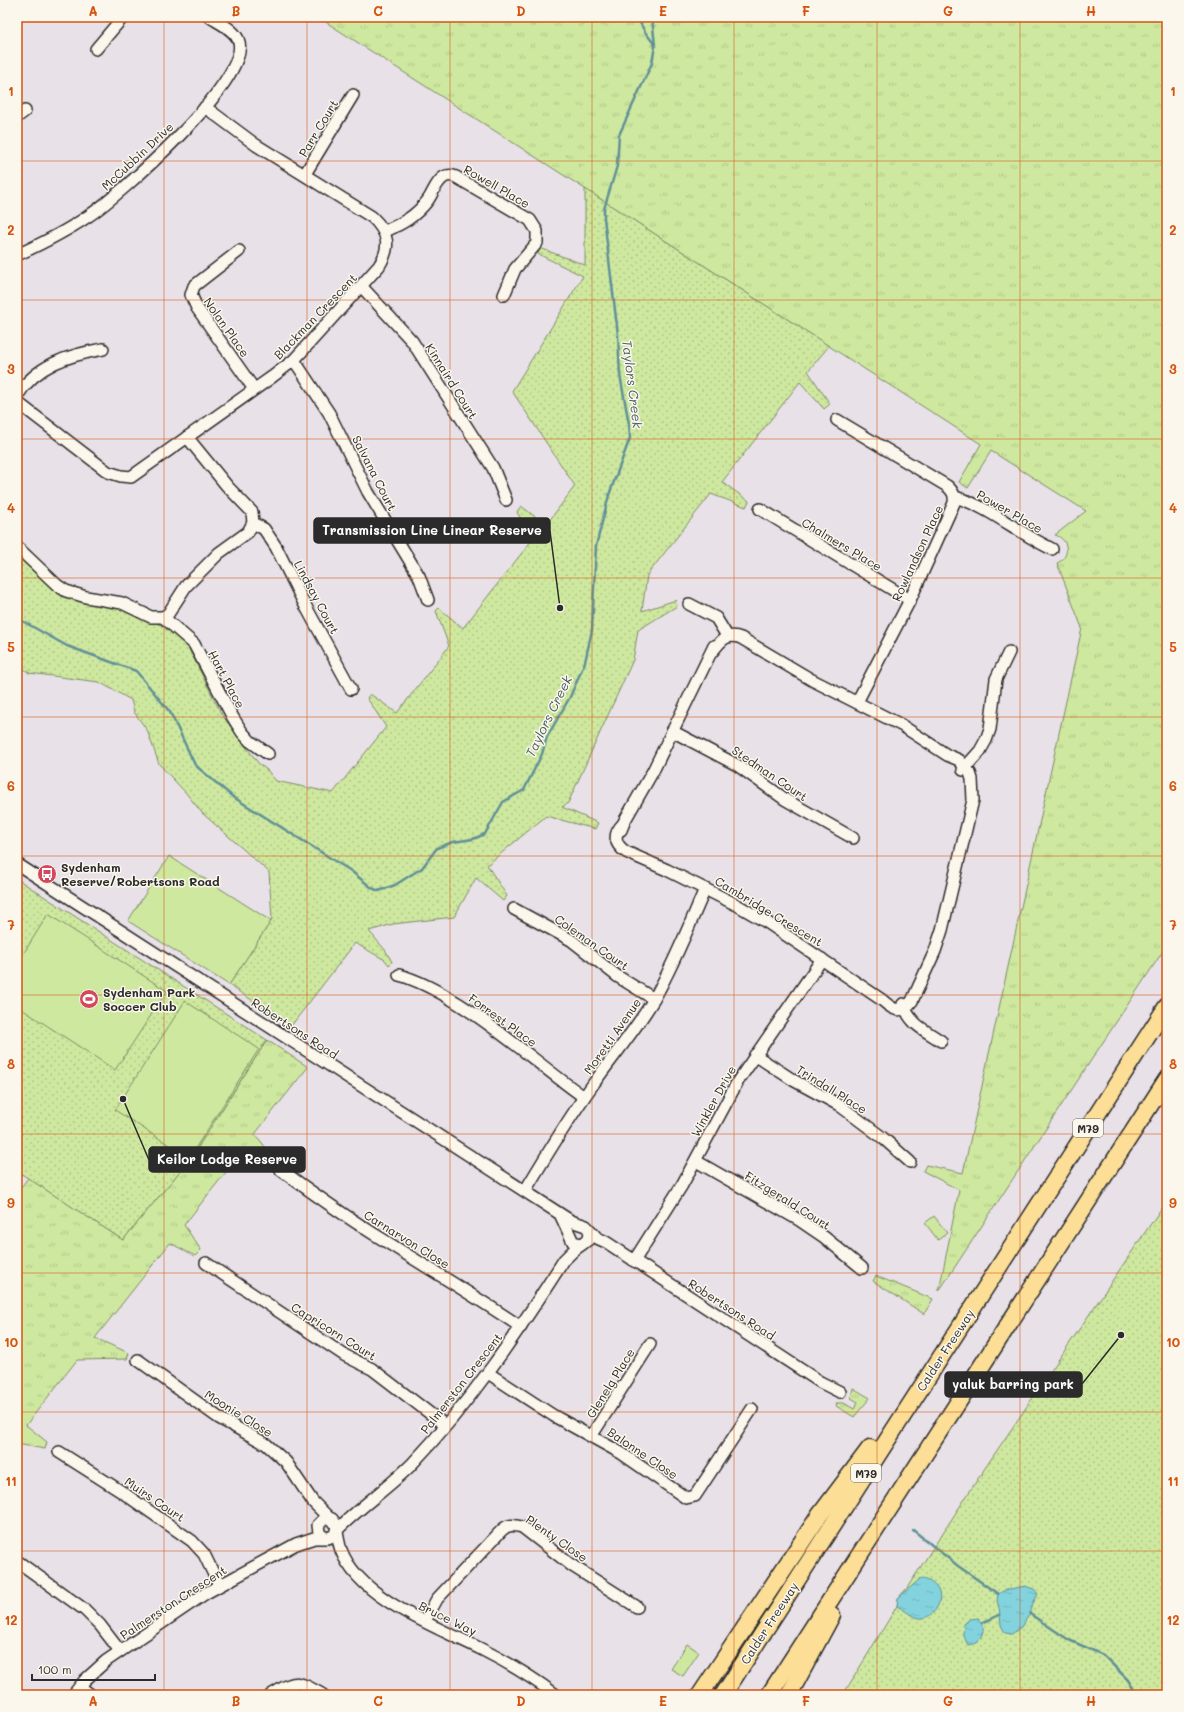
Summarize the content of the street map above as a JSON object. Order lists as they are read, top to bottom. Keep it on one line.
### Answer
{"streets":{"highway":["M79","Calder Freeway"],"street":["Parr Court","McCubbin Drive","Rowell Place","Blackman Crescent","Nolan Place","Kinnaird Court","Salvana Court","Power Place","Chalmers Place","Rowlandson Place","Lindsay Court","Hart Place","Stedman Court","Cambridge Crescent","Coleman Court","Forrest Place","Robertsons Road","Moretti Avenue","Trindall Place","Winkler Drive","Fitzgerald Court","Carnarvon Close","Capricorn Court","Palmerston Crescent","Glenelg Place","Moonie Close","Balonne Close","Muirs Court","Plenty Close","Bruce Way"]},"crossings":[["Rowell Place","Blackman Crescent"],["Blackman Crescent","Nolan Place"],["Blackman Crescent","Kinnaird Court"],["Blackman Crescent","Salvana Court"],["Power Place","Rowlandson Place"],["Chalmers Place","Rowlandson Place"],["Stedman Court","Cambridge Crescent"],["Cambridge Crescent","Moretti Avenue"],["Cambridge Crescent","Winkler Drive"],["Coleman Court","Moretti Avenue"],["Forrest Place","Moretti Avenue"],["Robertsons Road","Moretti Avenue"],["Robertsons Road","Winkler Drive"],["Robertsons Road","Palmerston Crescent"],["Trindall Place","Winkler Drive"],["Winkler Drive","Fitzgerald Court"],["Carnarvon Close","Palmerston Crescent"],["Capricorn Court","Palmerston Crescent"],["Palmerston Crescent","Moonie Close"],["Palmerston Crescent","Balonne Close"],["Palmerston Crescent","Muirs Court"],["Palmerston Crescent","Bruce Way"],["Glenelg Place","Balonne Close"],["Moonie Close","Bruce Way"],["Plenty Close","Bruce Way"]],"water":["Taylors Creek"],"places":{"other":["Transmission Line Linear Reserve","Keilor Lodge Reserve","yaluk barring park"],"bus stop":["Sydenham Reserve/Robertsons Road"],"sports":["Sydenham Park Soccer Club"]},"scale_bar":"100 m","grid":{"columns":["A","B","C","D","E","F","G","H"],"rows":["1","2","3","4","5","6","7","8","9","10","11","12"]}}
